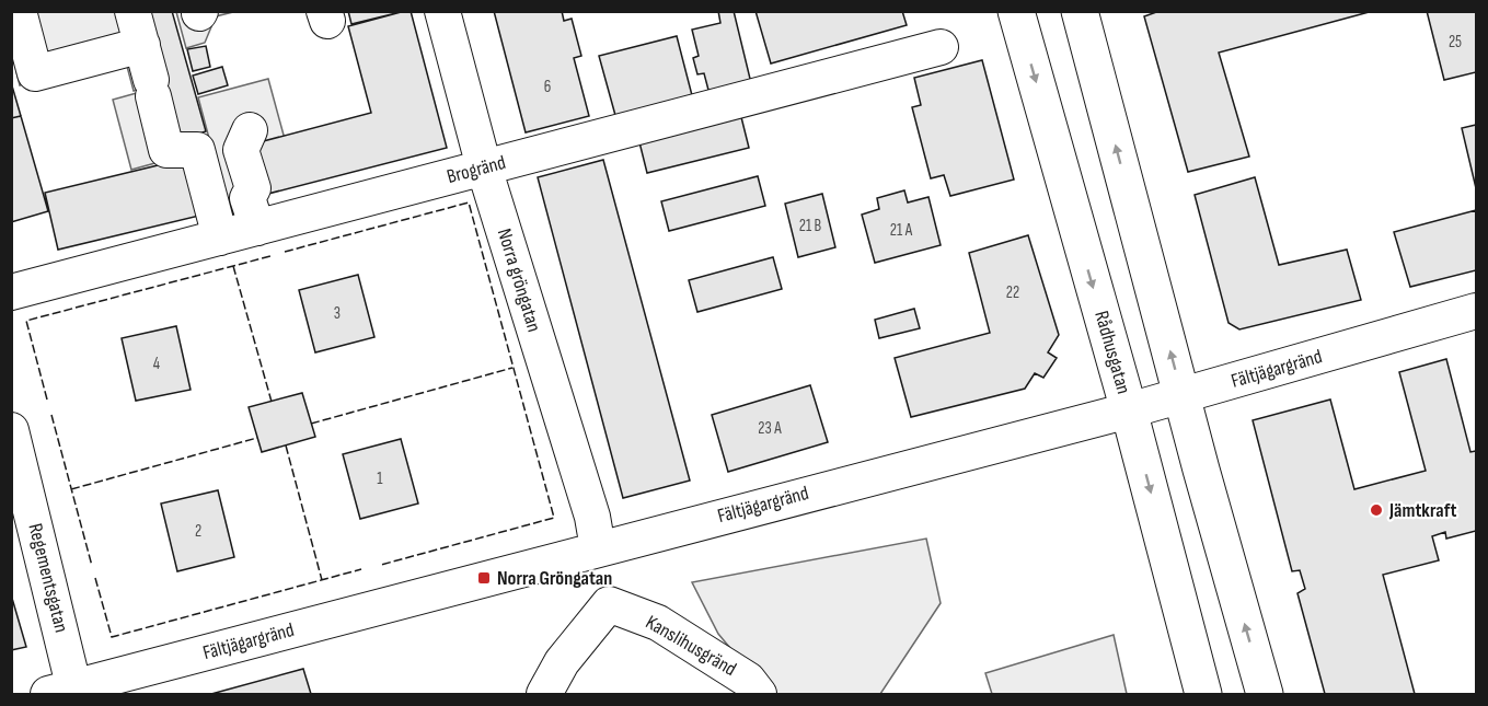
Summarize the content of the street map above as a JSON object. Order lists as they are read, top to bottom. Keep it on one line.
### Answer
{"streets":{"main road":["Rådhusgatan"],"street":["Brogränd","Norra gröngatan","Fältjägargränd","Regementsgatan","Kanslihusgränd"]},"crossings":[["Brogränd","Norra gröngatan"],["Norra gröngatan","Fältjägargränd"],["Rådhusgatan","Fältjägargränd"],["Fältjägargränd","Regementsgatan"]],"places":{"other":["Jämtkraft"],"transit":["Norra Gröngatan"]},"house_numbers":["25","6","21 B","21 A","22","3","4","23 A","1","2"]}
